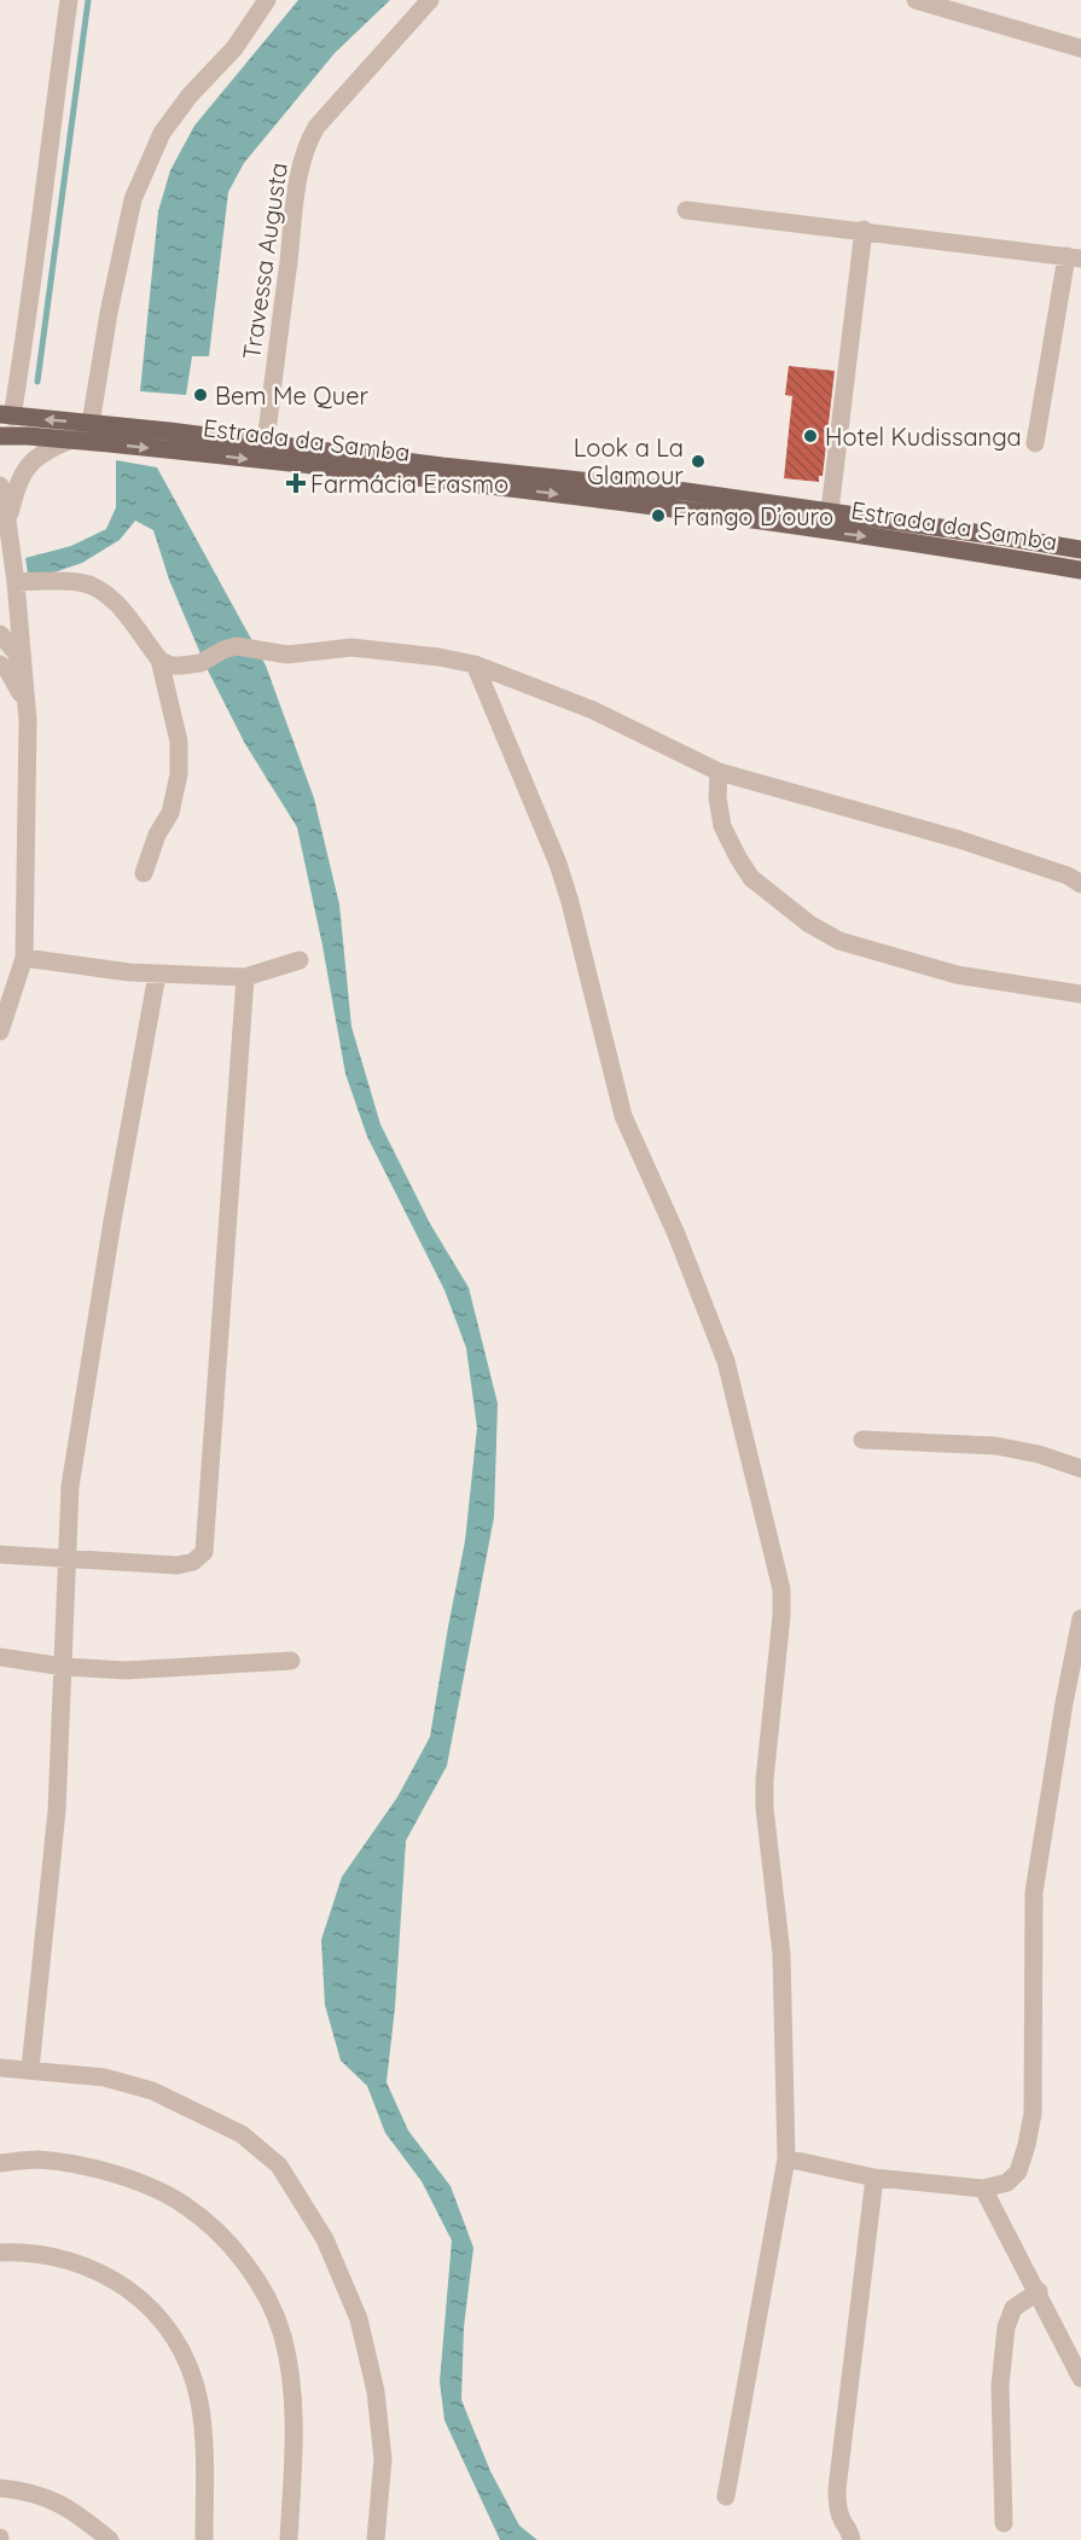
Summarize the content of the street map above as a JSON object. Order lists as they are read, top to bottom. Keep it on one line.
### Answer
{"streets":{"main road":["Estrada da Samba"],"street":["Travessa Augusta"]},"crossings":[["Travessa Augusta","Estrada da Samba"]],"places":{"other":["Bem Me Quer","Hotel Kudissanga","Look a La Glamour","Frango D’ouro"],"health":["Farmácia Erasmo"]}}
